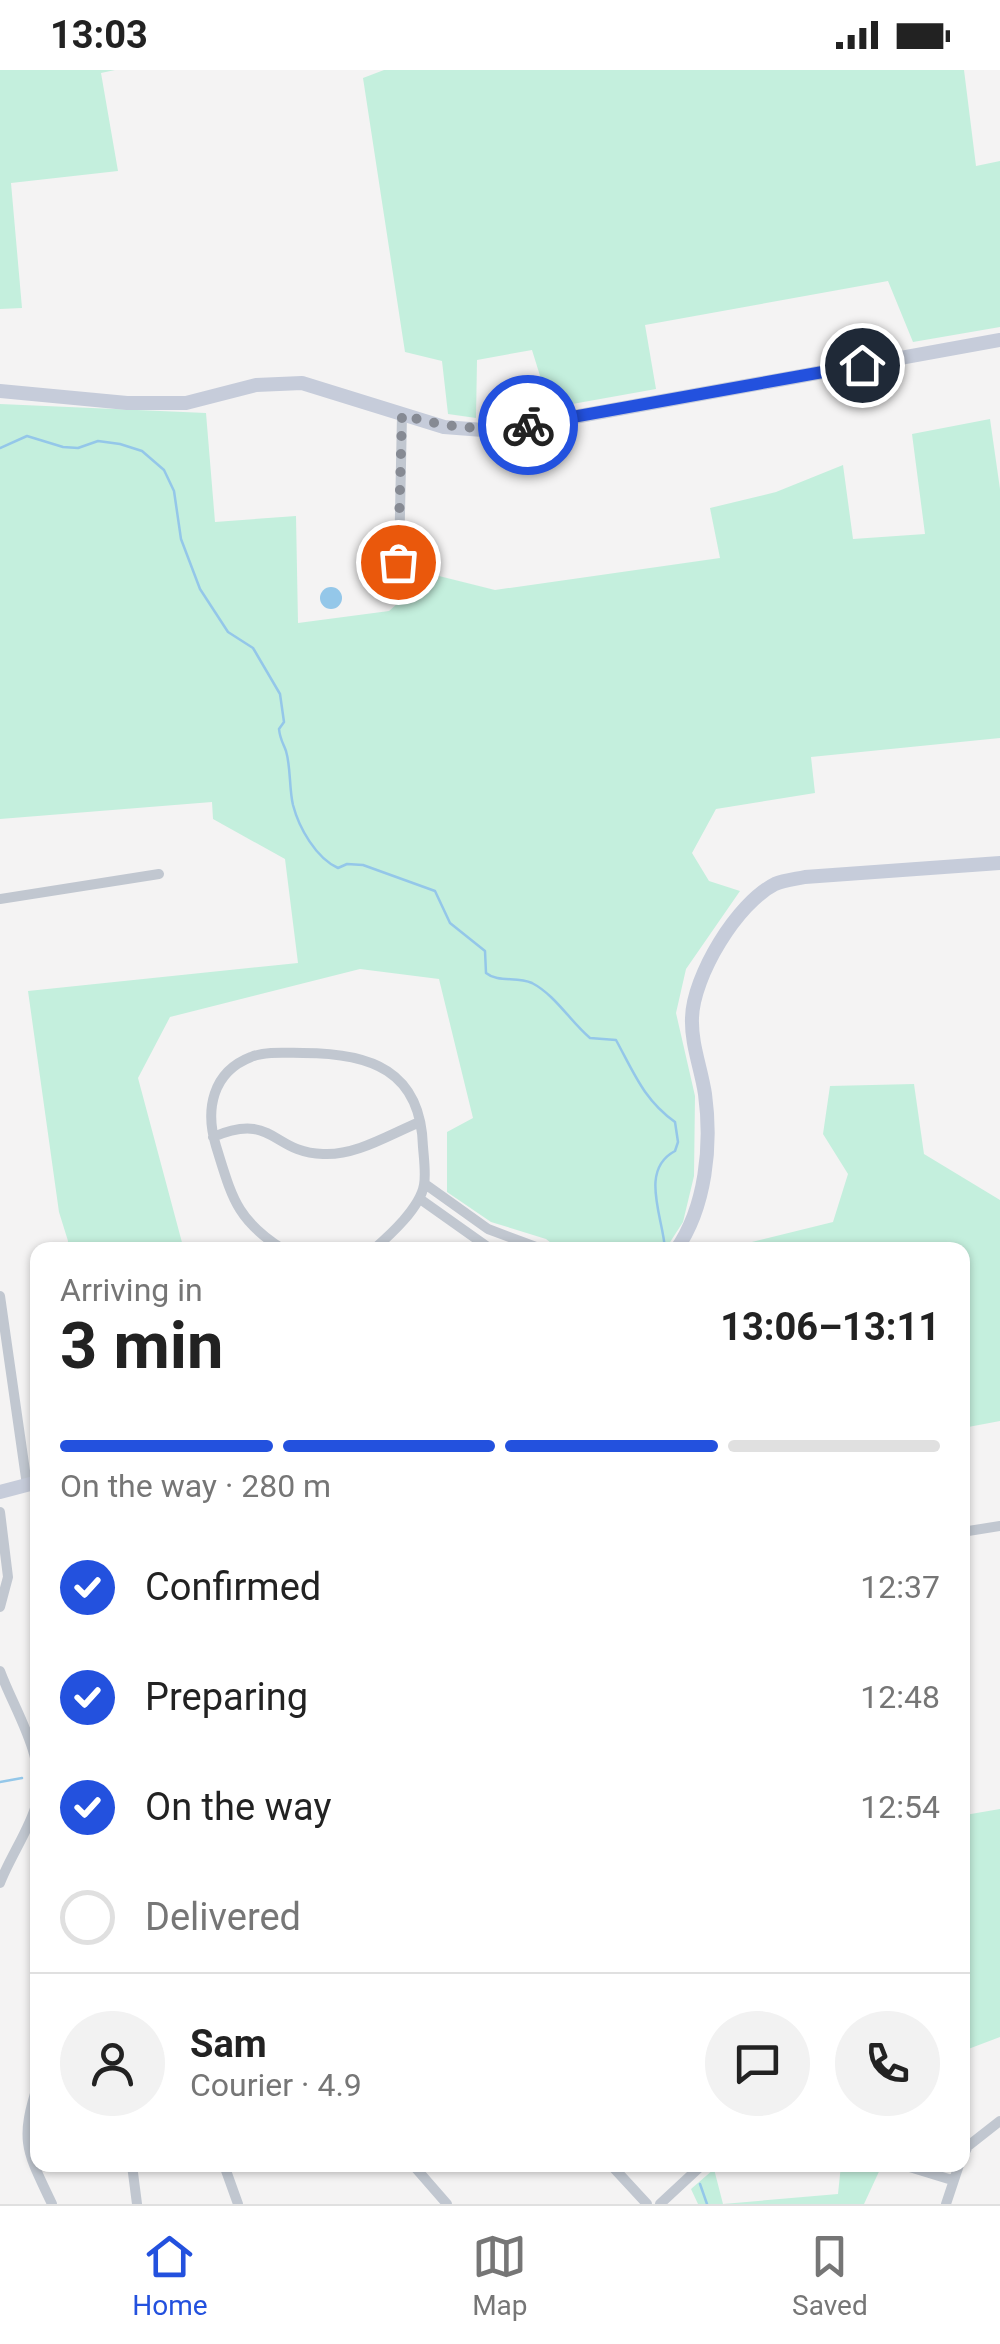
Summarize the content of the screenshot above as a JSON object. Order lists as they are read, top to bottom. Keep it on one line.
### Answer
{"page":{"status":"13:03","heading":["3 min","Arriving in","13:06–13:11"],"panel":["Sam","Courier · 4.9"],"bar":"On the way · 280 m","list":[["Confirmed","12:37"],["Preparing","12:48"],["On the way","12:54"],"Delivered"],"tabs":["Home","Map","Saved"]}}
